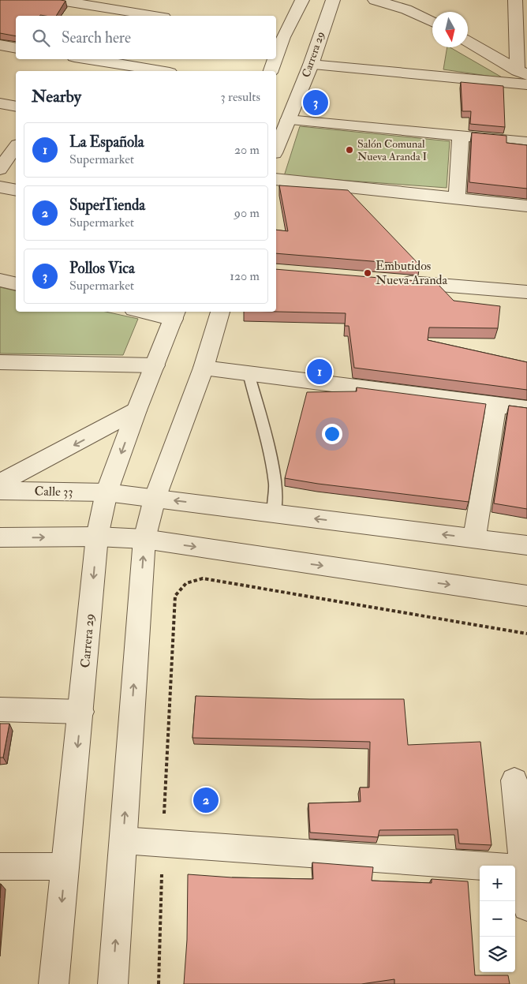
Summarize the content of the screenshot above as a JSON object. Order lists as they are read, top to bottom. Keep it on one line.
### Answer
{"streets":{"street":["Carrera 29","Calle 33"]},"crossings":[["Carrera 29","Calle 33"]],"places":["Salón Comunal Nueva Aranda I","Embutidos Nueva Aranda"],"north":"bottom","page":{"search":"Search here","heading":["Nearby","3 results"],"pins":["3","1","2"],"list":[{"mark":"1","name":"La Española","note":"Supermarket","value":"20 m"},{"mark":"2","name":"SuperTienda","note":"Supermarket","value":"90 m"},{"mark":"3","name":"Pollos Vica","note":"Supermarket","value":"120 m"}],"map_buttons":["+","−"]}}
